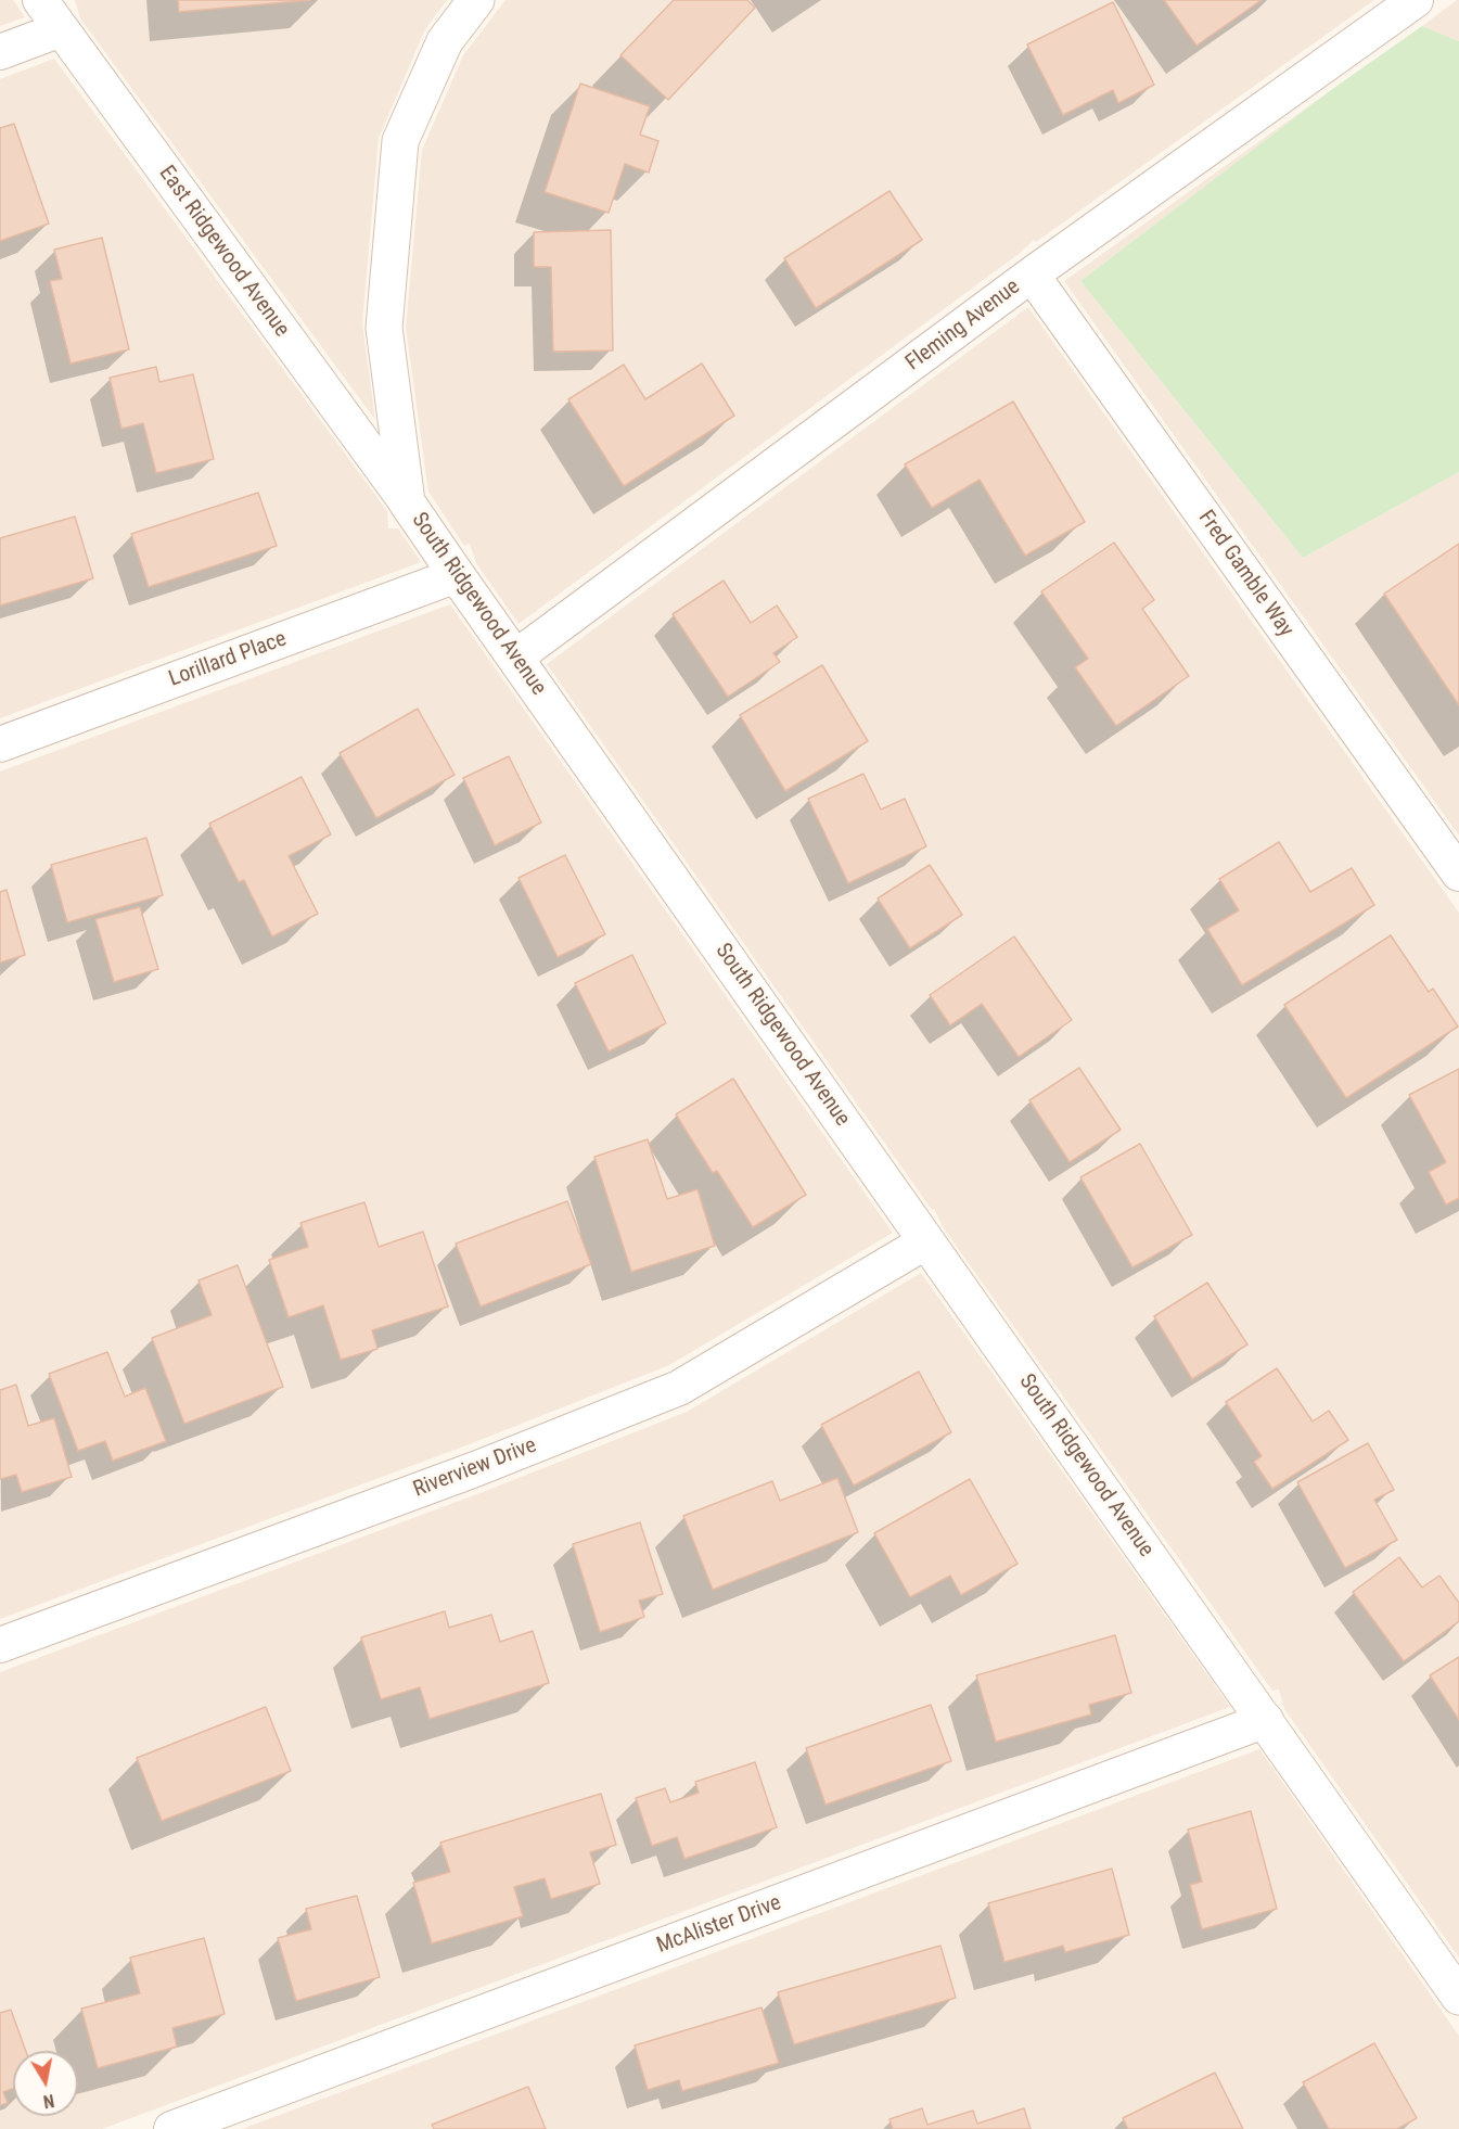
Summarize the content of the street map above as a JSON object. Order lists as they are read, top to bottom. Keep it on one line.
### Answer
{"streets":{"street":["East Ridgewood Avenue","Fleming Avenue","Fred Gamble Way","South Ridgewood Avenue","Lorillard Place","Riverview Drive","McAlister Drive"]},"crossings":[["East Ridgewood Avenue","South Ridgewood Avenue"],["Fleming Avenue","Fred Gamble Way"],["Fleming Avenue","South Ridgewood Avenue"],["South Ridgewood Avenue","Lorillard Place"],["South Ridgewood Avenue","Riverview Drive"],["South Ridgewood Avenue","McAlister Drive"]],"north":"bottom"}
